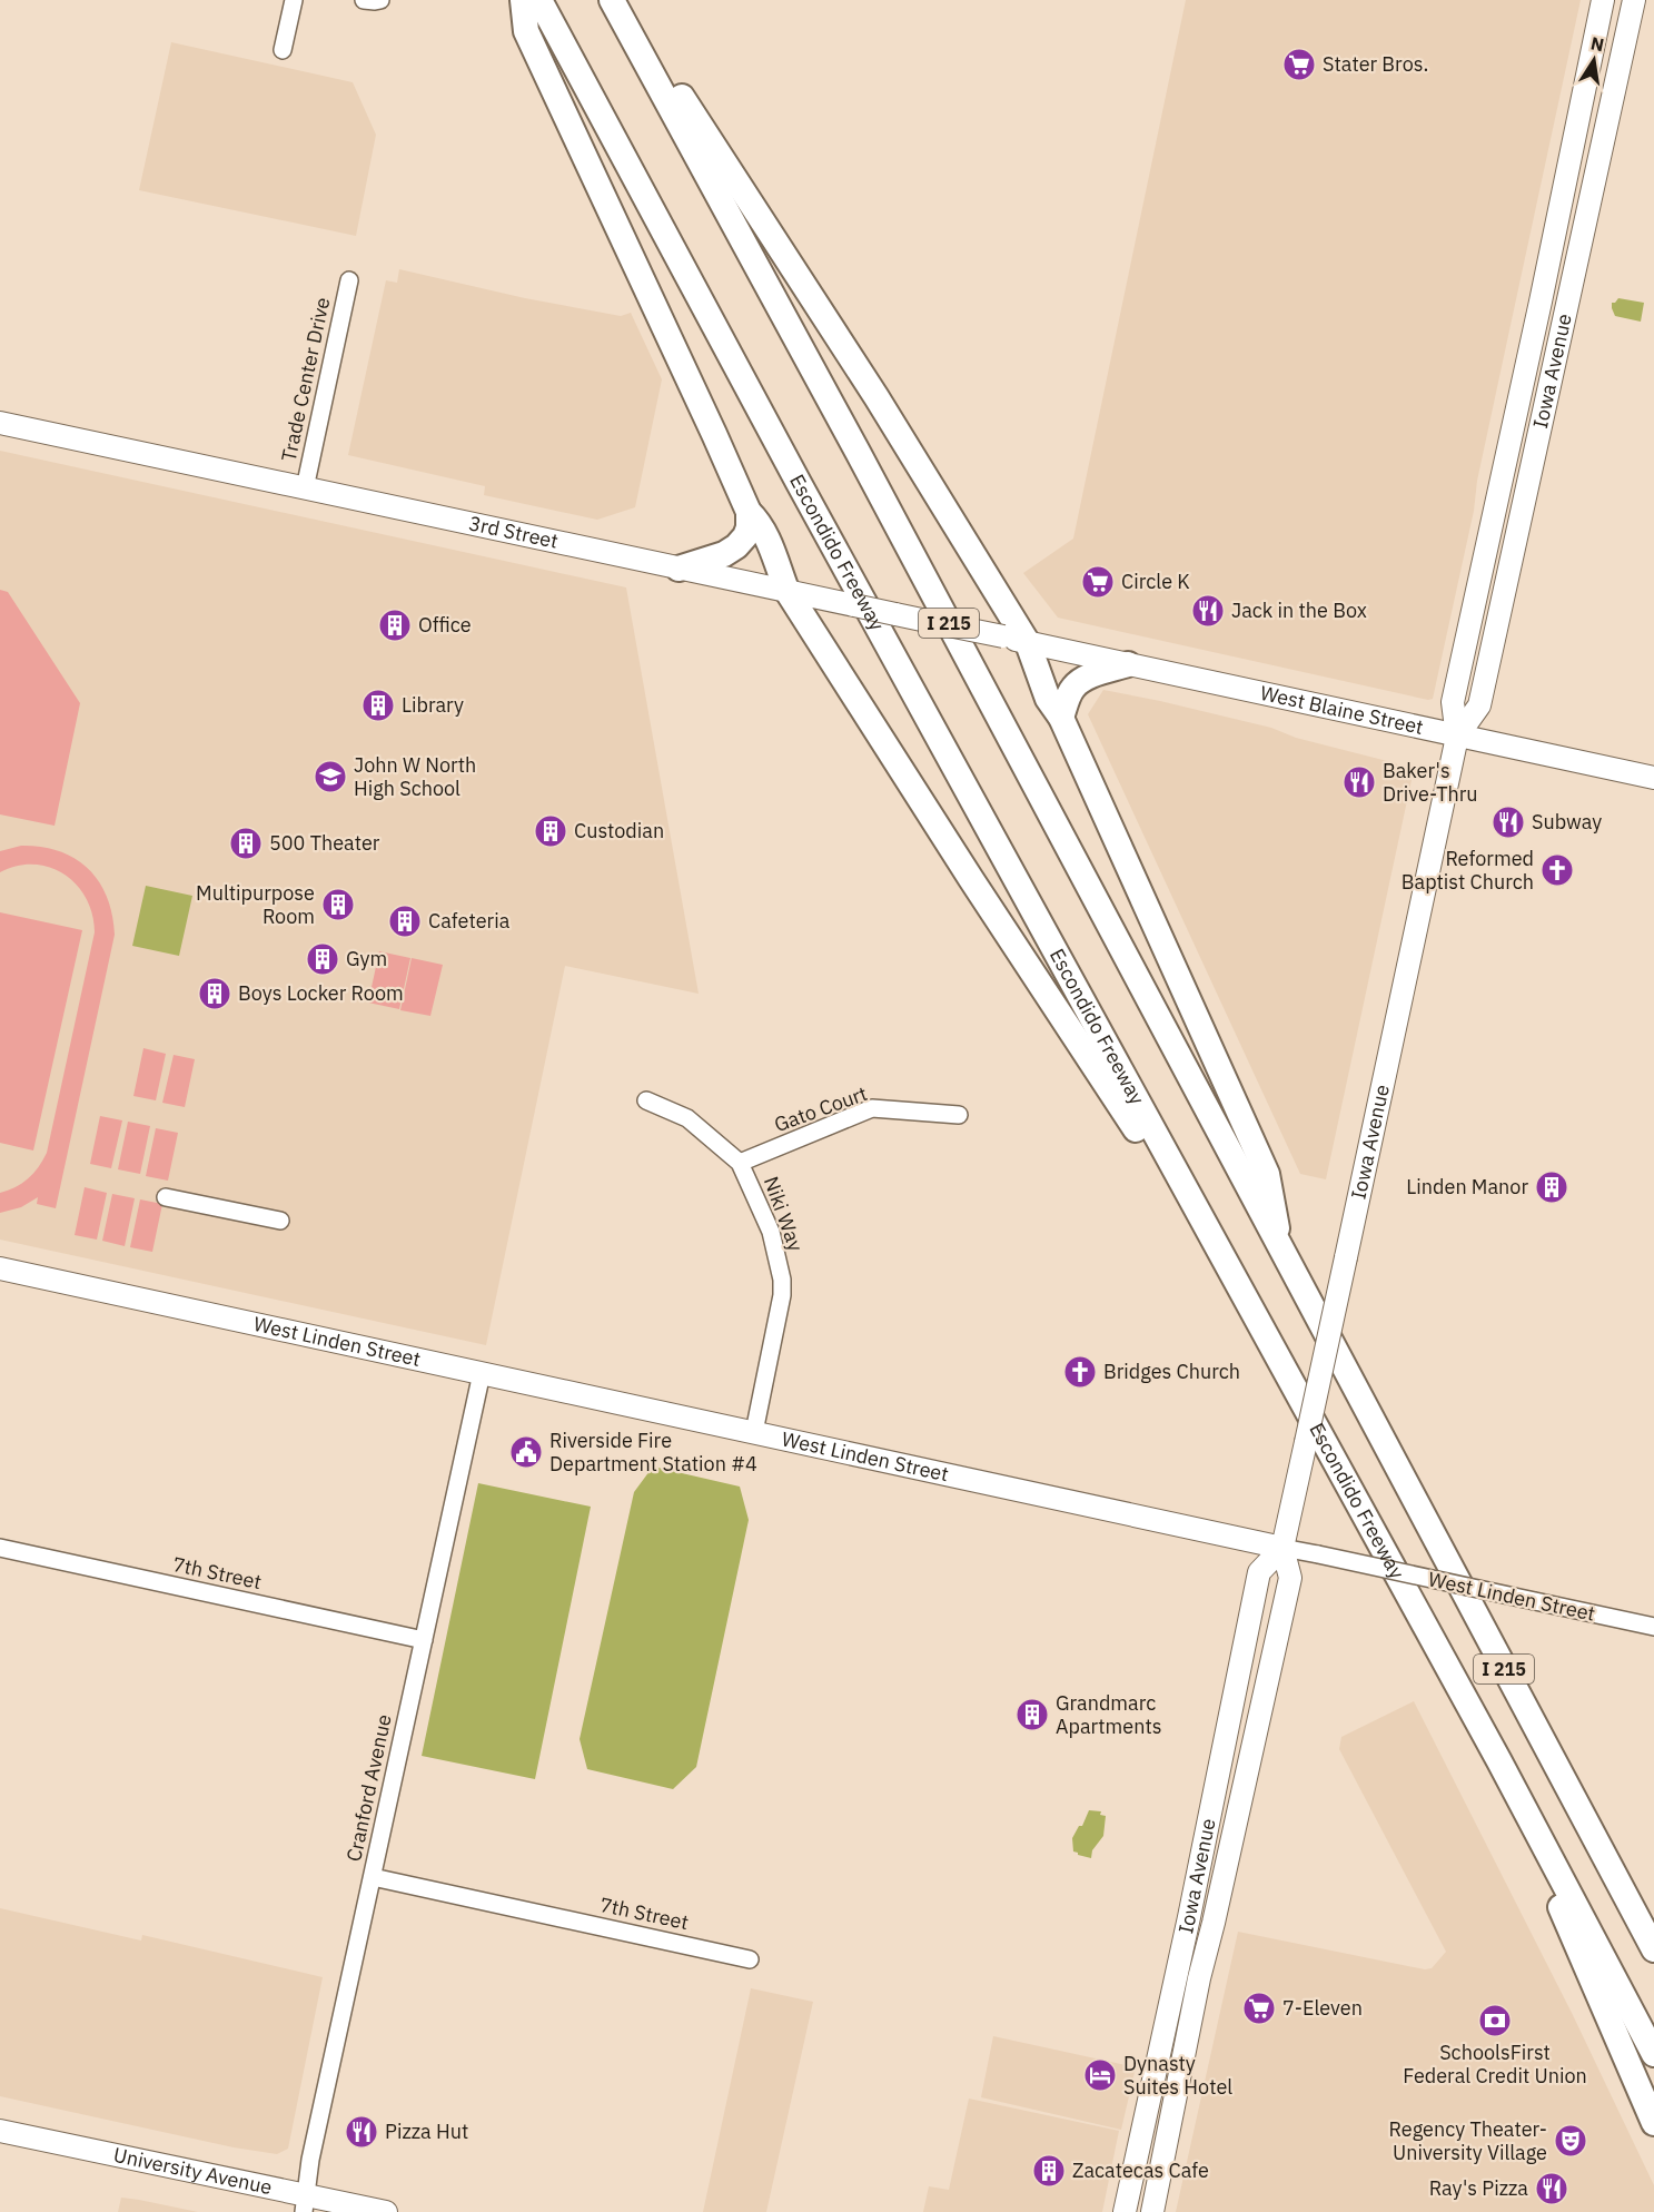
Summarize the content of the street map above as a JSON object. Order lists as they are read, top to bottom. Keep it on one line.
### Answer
{"streets":{"highway":["Escondido Freeway","I 215"],"main road":["Iowa Avenue","3rd Street","West Blaine Street","West Linden Street","University Avenue"],"street":["Trade Center Drive","Gato Court","Niki Way","7th Street","Cranford Avenue"]},"crossings":[["Iowa Avenue","West Blaine Street"],["Iowa Avenue","West Linden Street"],["Trade Center Drive","3rd Street"],["3rd Street","West Blaine Street"],["Gato Court","Niki Way"],["Niki Way","West Linden Street"],["West Linden Street","Cranford Avenue"],["7th Street","Cranford Avenue"],["Cranford Avenue","University Avenue"]],"places":{"supermarket":["Stater Bros.","Circle K","7-Eleven"],"restaurant":["Jack in the Box","Baker's Drive-Thru","Subway","Pizza Hut","Ray's Pizza"],"building":["Office","Library","Custodian","500 Theater","Multipurpose Room","Cafeteria","Gym","Boys Locker Room","Linden Manor","Grandmarc Apartments","Zacatecas Cafe"],"school or university":["John W North High School"],"church":["Reformed Baptist Church","Bridges Church"],"public building":["Riverside Fire Department Station #4"],"bank":["SchoolsFirst Federal Credit Union"],"hotel":["Dynasty Suites Hotel"],"theatre":["Regency Theater- University Village"]},"north":"top"}
